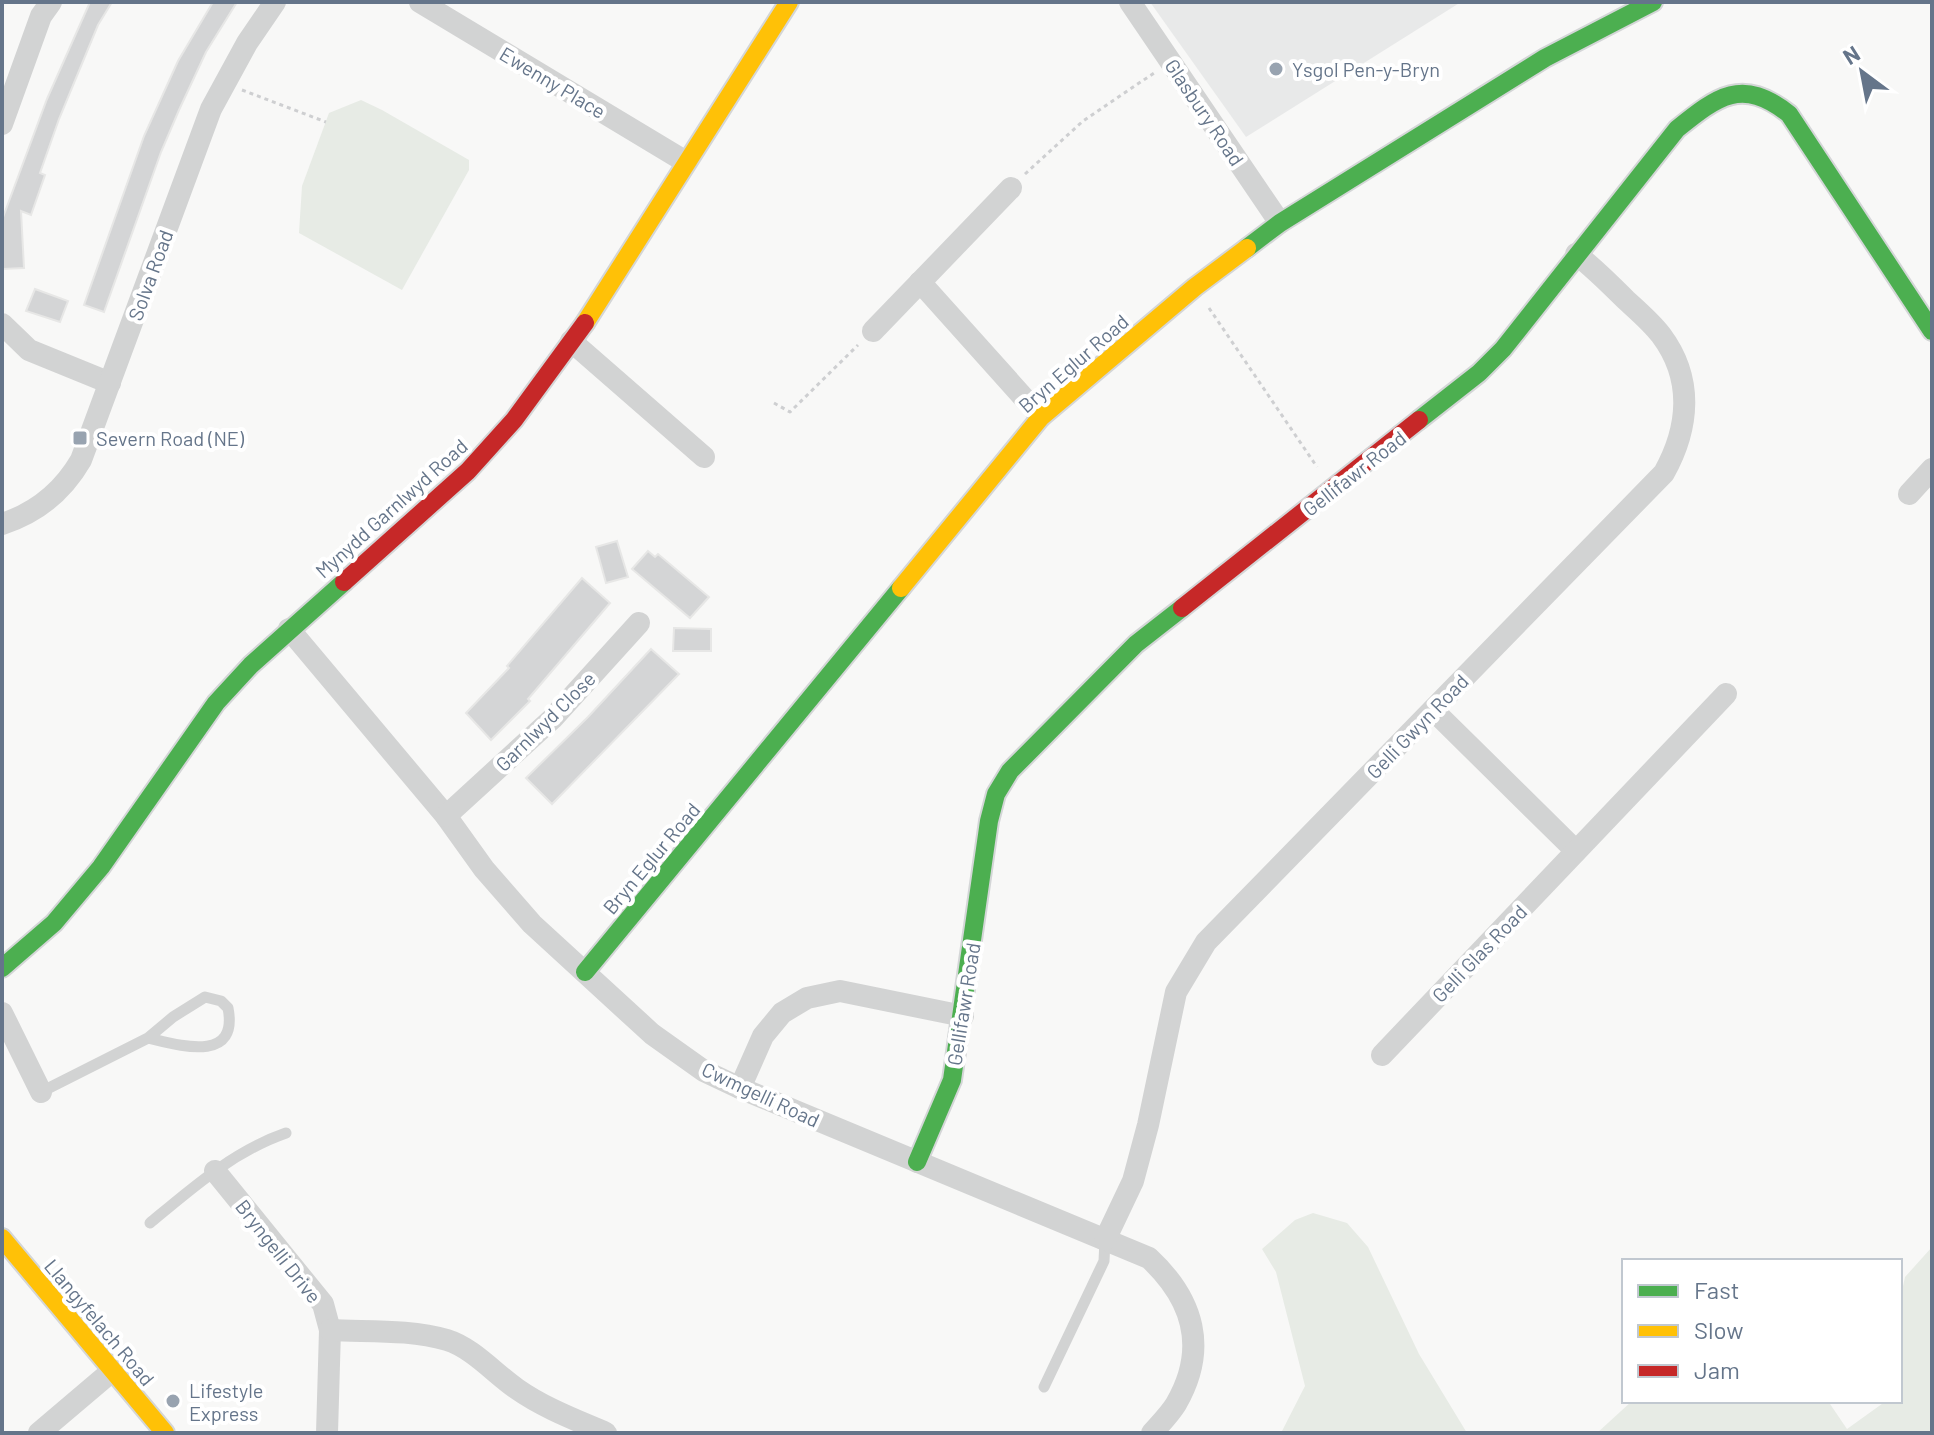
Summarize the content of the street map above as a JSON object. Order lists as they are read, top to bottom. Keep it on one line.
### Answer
{"streets":{"street":["Ewenny Place","Glasbury Road","Solva Road","Bryn Eglur Road","Gellifawr Road","Mynydd Garnlwyd Road","Garnlwyd Close","Gelli Gwyn Road","Gelli Glas Road","Cwmgelli Road","Bryngelli Drive","Llangyfelach Road"]},"crossings":[["Ewenny Place","Mynydd Garnlwyd Road"],["Glasbury Road","Bryn Eglur Road"],["Bryn Eglur Road","Cwmgelli Road"],["Gellifawr Road","Gelli Gwyn Road"],["Gellifawr Road","Cwmgelli Road"],["Mynydd Garnlwyd Road","Cwmgelli Road"],["Garnlwyd Close","Cwmgelli Road"],["Gelli Gwyn Road","Cwmgelli Road"]],"places":{"other":["Ysgol Pen-y-Bryn","Lifestyle Express"],"transit":["Severn Road (NE)"]},"legend":["Fast","Slow","Jam"],"north":"top left"}
